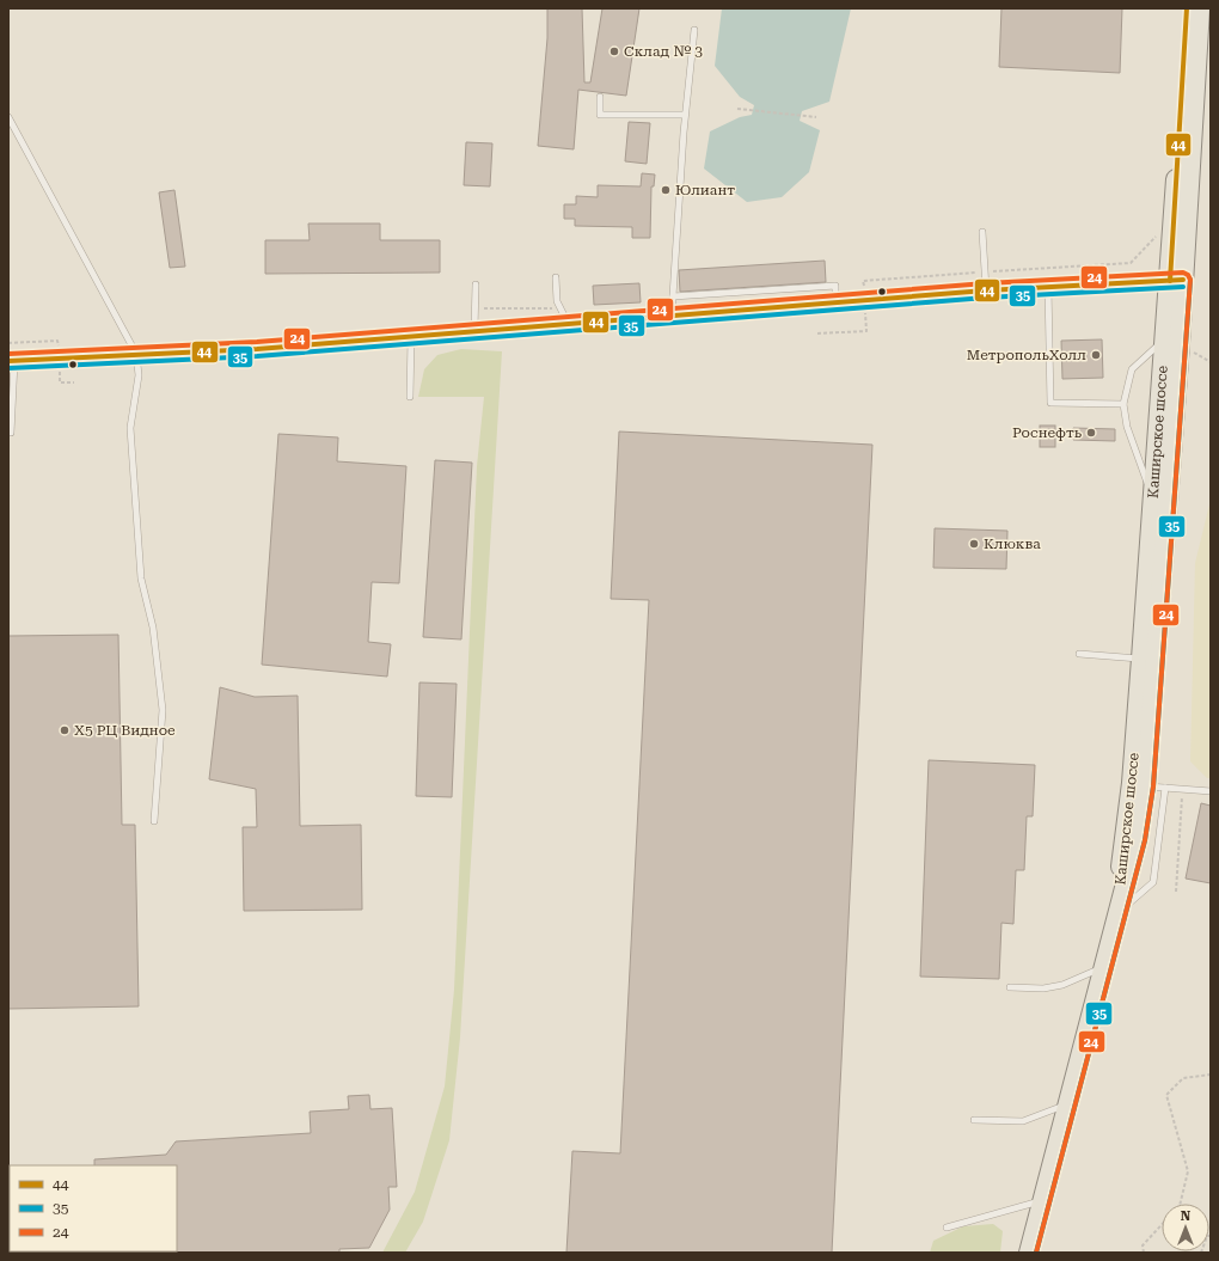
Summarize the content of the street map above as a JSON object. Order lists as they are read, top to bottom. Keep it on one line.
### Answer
{"streets":{"main road":["Каширское шоссе"]},"places":["Склад № 3","Юлиант","МетропольХолл","Роснефть","Клюква","X5 РЦ Видное"],"lines":["transit line 44","transit line 24","transit line 35"],"legend":["44","35","24"],"north":"top"}
